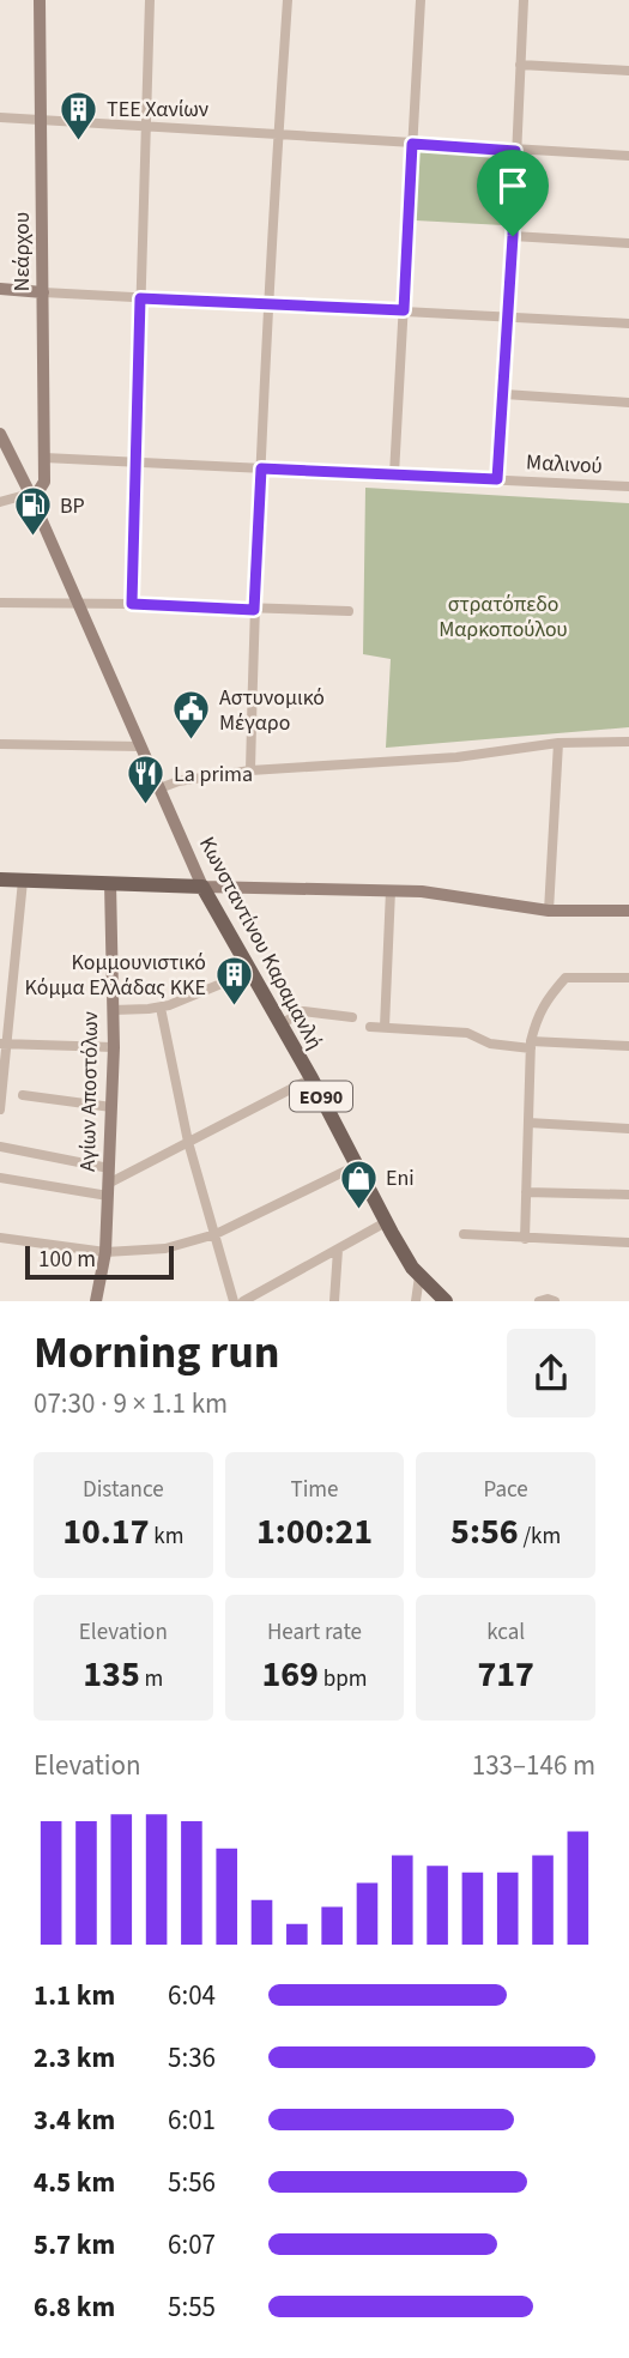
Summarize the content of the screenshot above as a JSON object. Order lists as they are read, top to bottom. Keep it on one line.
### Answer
{"streets":{"main road":["Νεάρχου","Κωνσταντίνου Καραμανλή","Αγίων Αποστόλων","ΕΟ90"],"street":["Μαλινού"]},"crossings":[["Νεάρχου","Μαλινού"],["Νεάρχου","Κωνσταντίνου Καραμανλή"],["Νεάρχου","ΕΟ90"],["Κωνσταντίνου Καραμανλή","ΕΟ90"]],"parks":["στρατόπεδο Μαρκοπούλου"],"places":{"building":["ΤΕΕ Χανίων","Κομμουνιστικό Κόμμα Ελλάδας ΚΚΕ"],"fuel station":["BP"],"public building":["Αστυνομικό Μέγαρο"],"restaurant":["La prima"],"shop":["Eni"]},"scale_bar":"100 m","page":{"scale":"100 m","heading":["Morning run","07:30 · 9 × 1.1 km"],"stats":[["Distance","10.17 km"],["Time","1:00:21"],["Pace","5:56 /km"],["Elevation","135 m"],["Heart rate","169 bpm"],["kcal","717"]],"chart":["Elevation","133–146 m"],"list":[{"name":"1.1 km","note":"6:04"},{"name":"2.3 km","note":"5:36"},{"name":"3.4 km","note":"6:01"},{"name":"4.5 km","note":"5:56"},{"name":"5.7 km","note":"6:07"},{"name":"6.8 km","note":"5:55"}]}}
